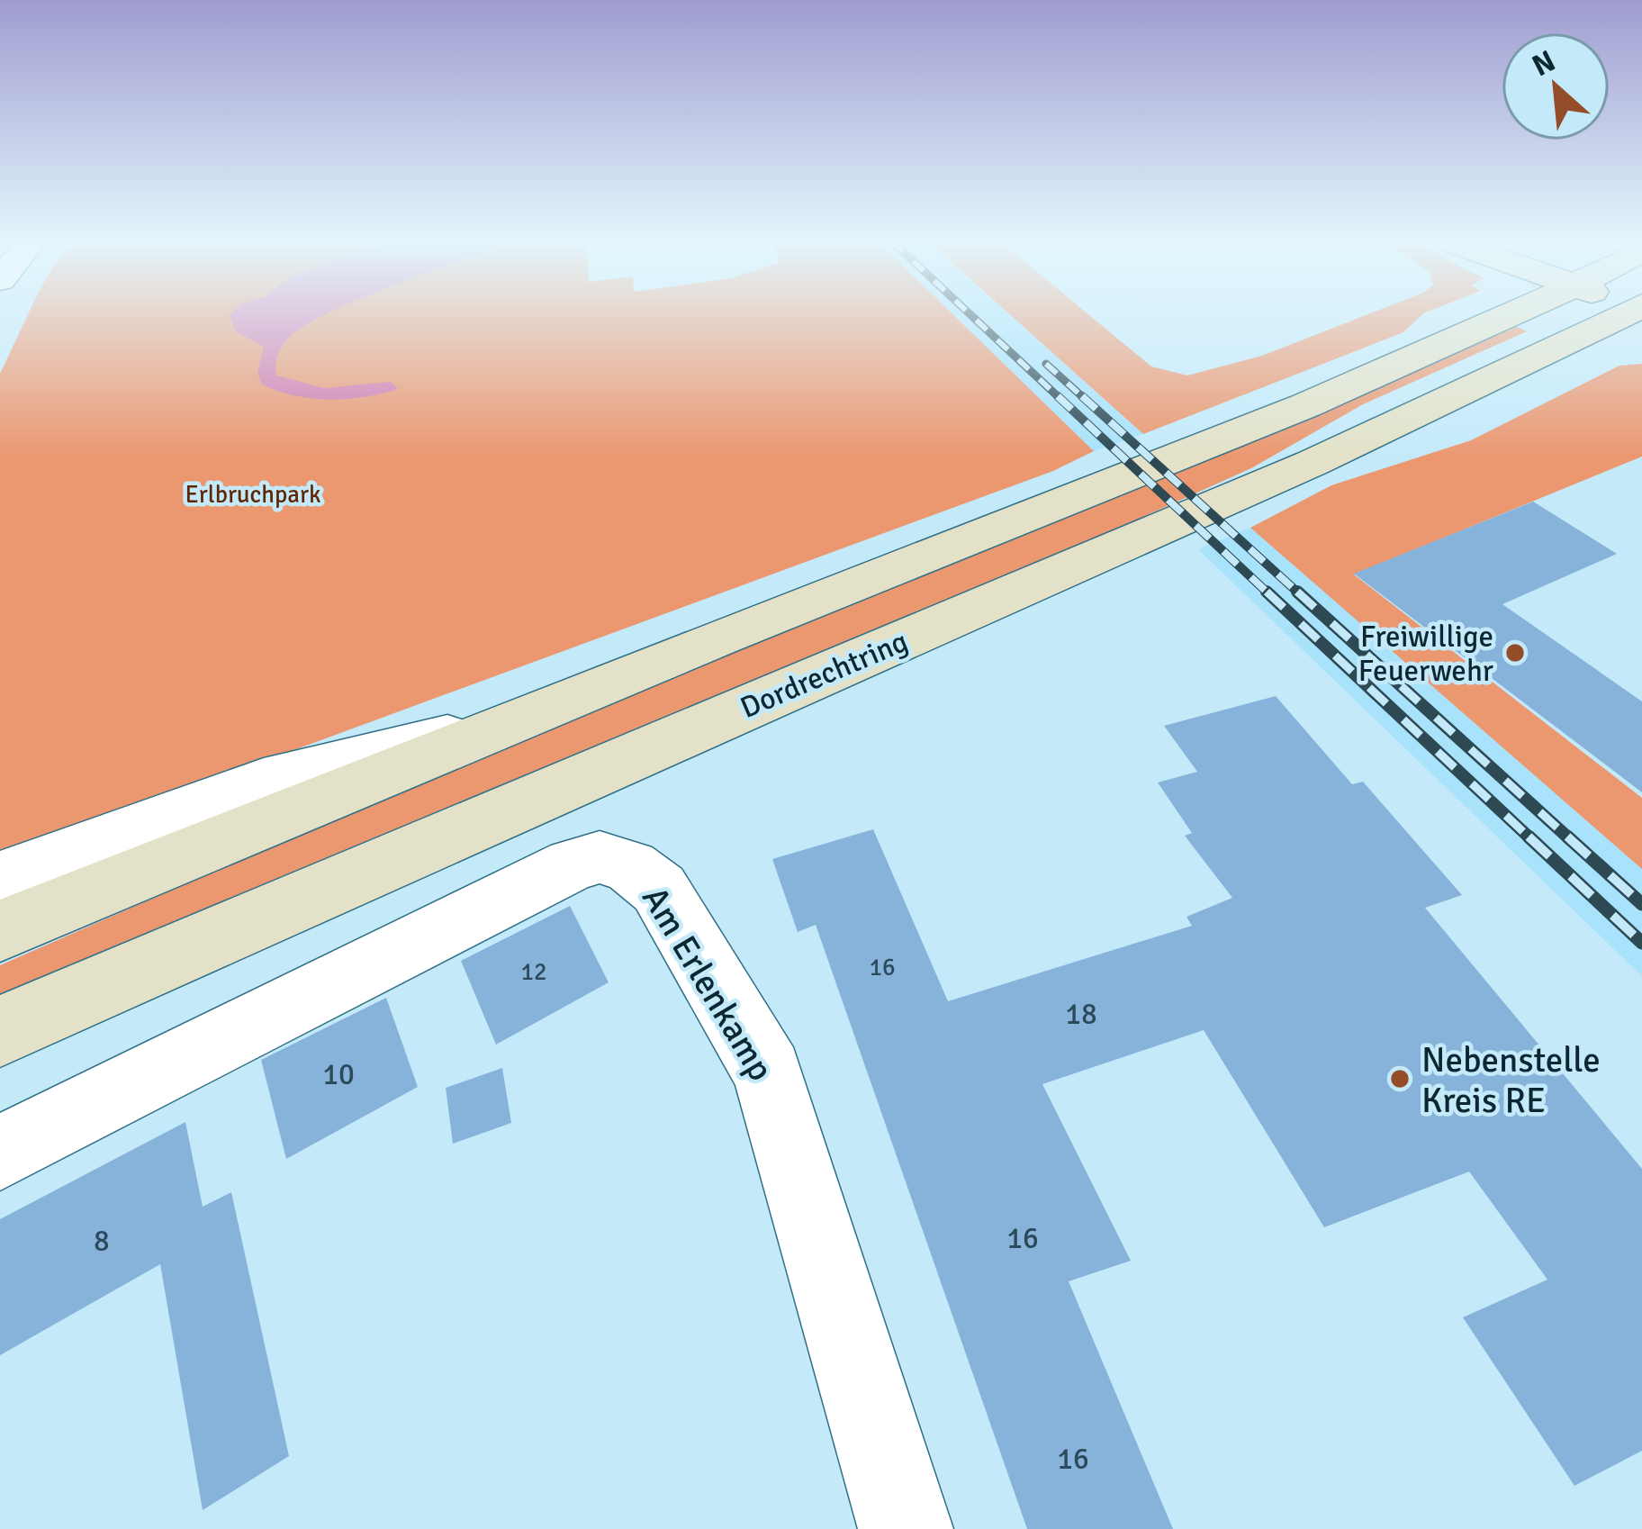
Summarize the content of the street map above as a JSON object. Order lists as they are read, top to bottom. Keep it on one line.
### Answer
{"streets":{"main road":["Dordrechtring"],"street":["Am Erlenkamp"]},"parks":["Erlbruchpark"],"places":["Freiwillige Feuerwehr","Nebenstelle Kreis RE"],"house_numbers":["16","12","18","10","16","8","16"],"north":"top left"}
